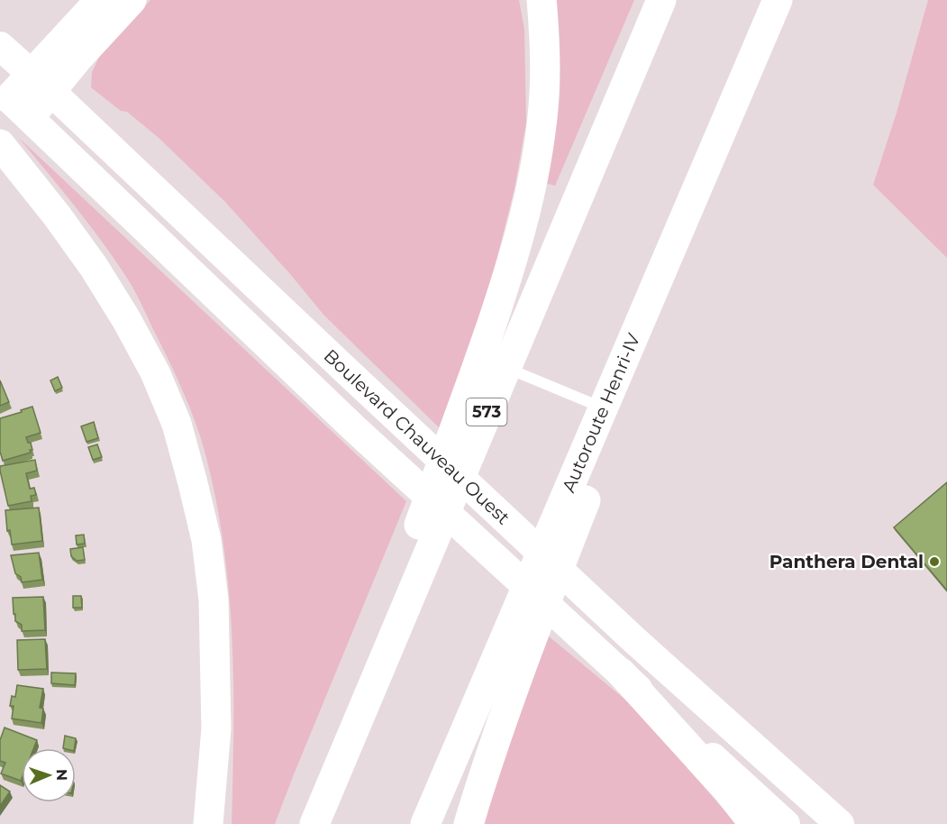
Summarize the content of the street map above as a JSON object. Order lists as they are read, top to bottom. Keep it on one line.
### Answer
{"streets":{"highway":["573","Autoroute Henri-IV"],"main road":["Boulevard Chauveau Ouest"]},"places":["Panthera Dental"],"north":"right"}
